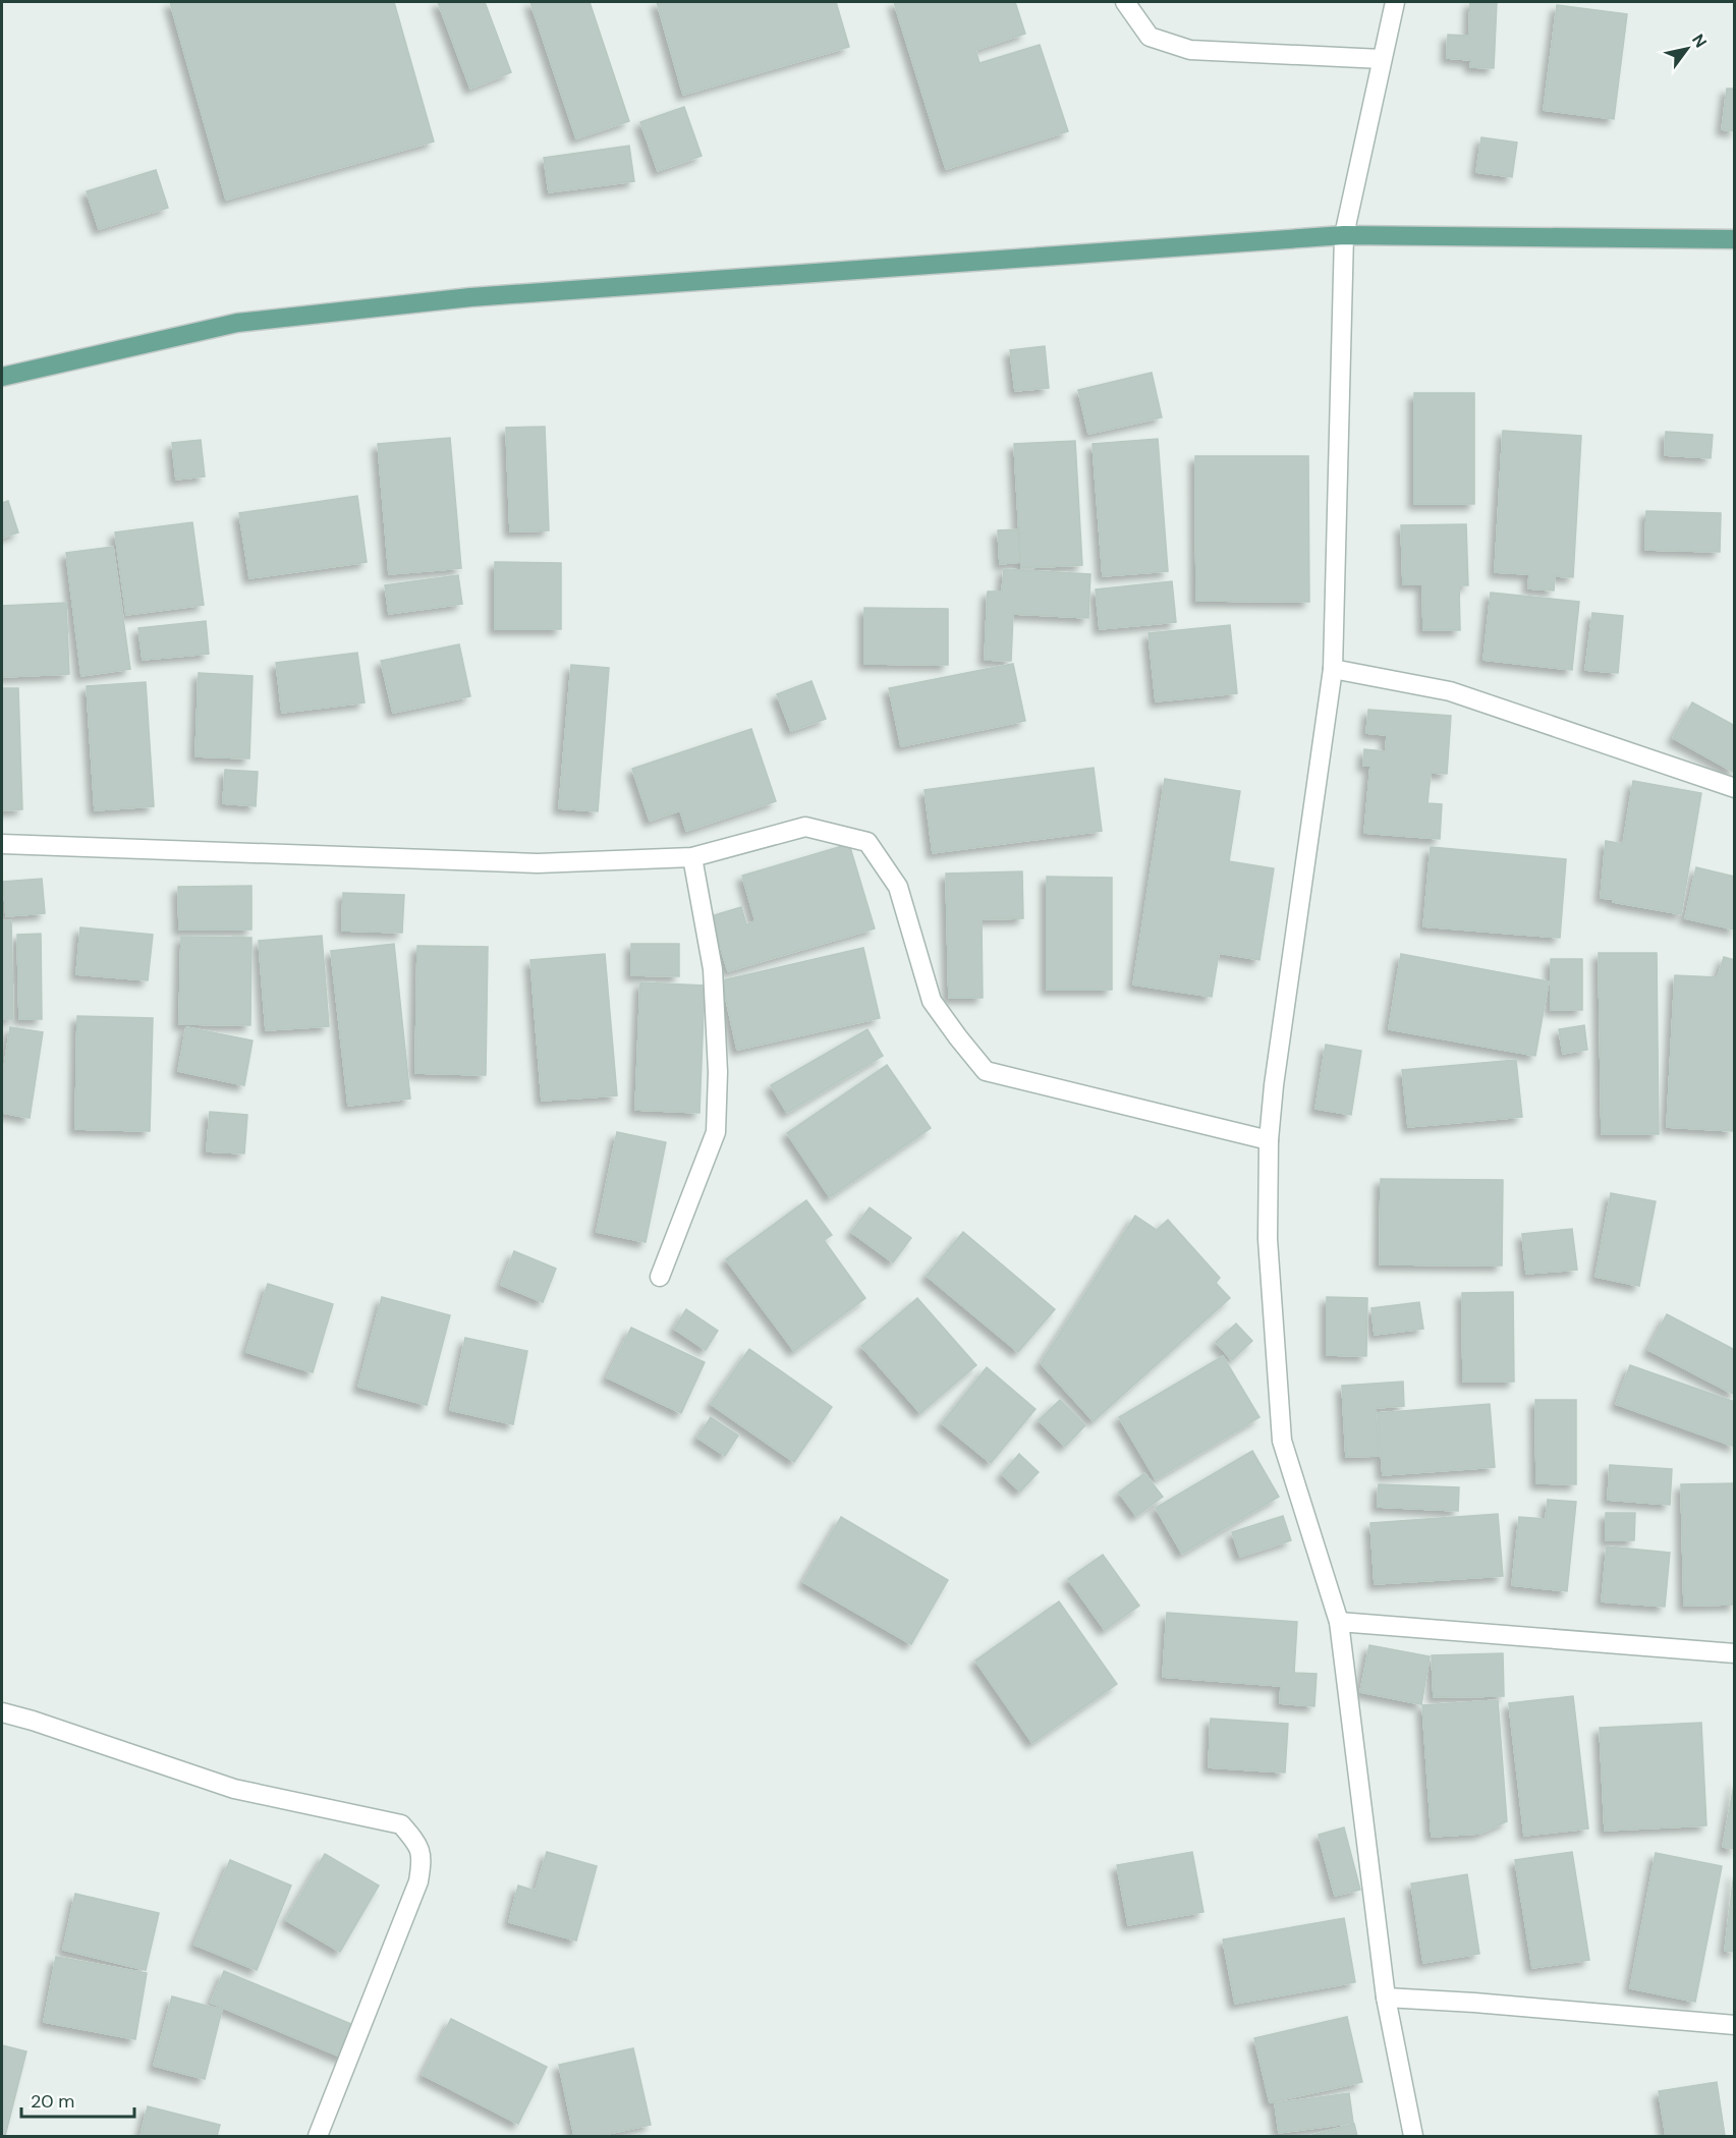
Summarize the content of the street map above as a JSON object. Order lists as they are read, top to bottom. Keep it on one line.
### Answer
{"scale_bar":"20 m","north":"top right"}
